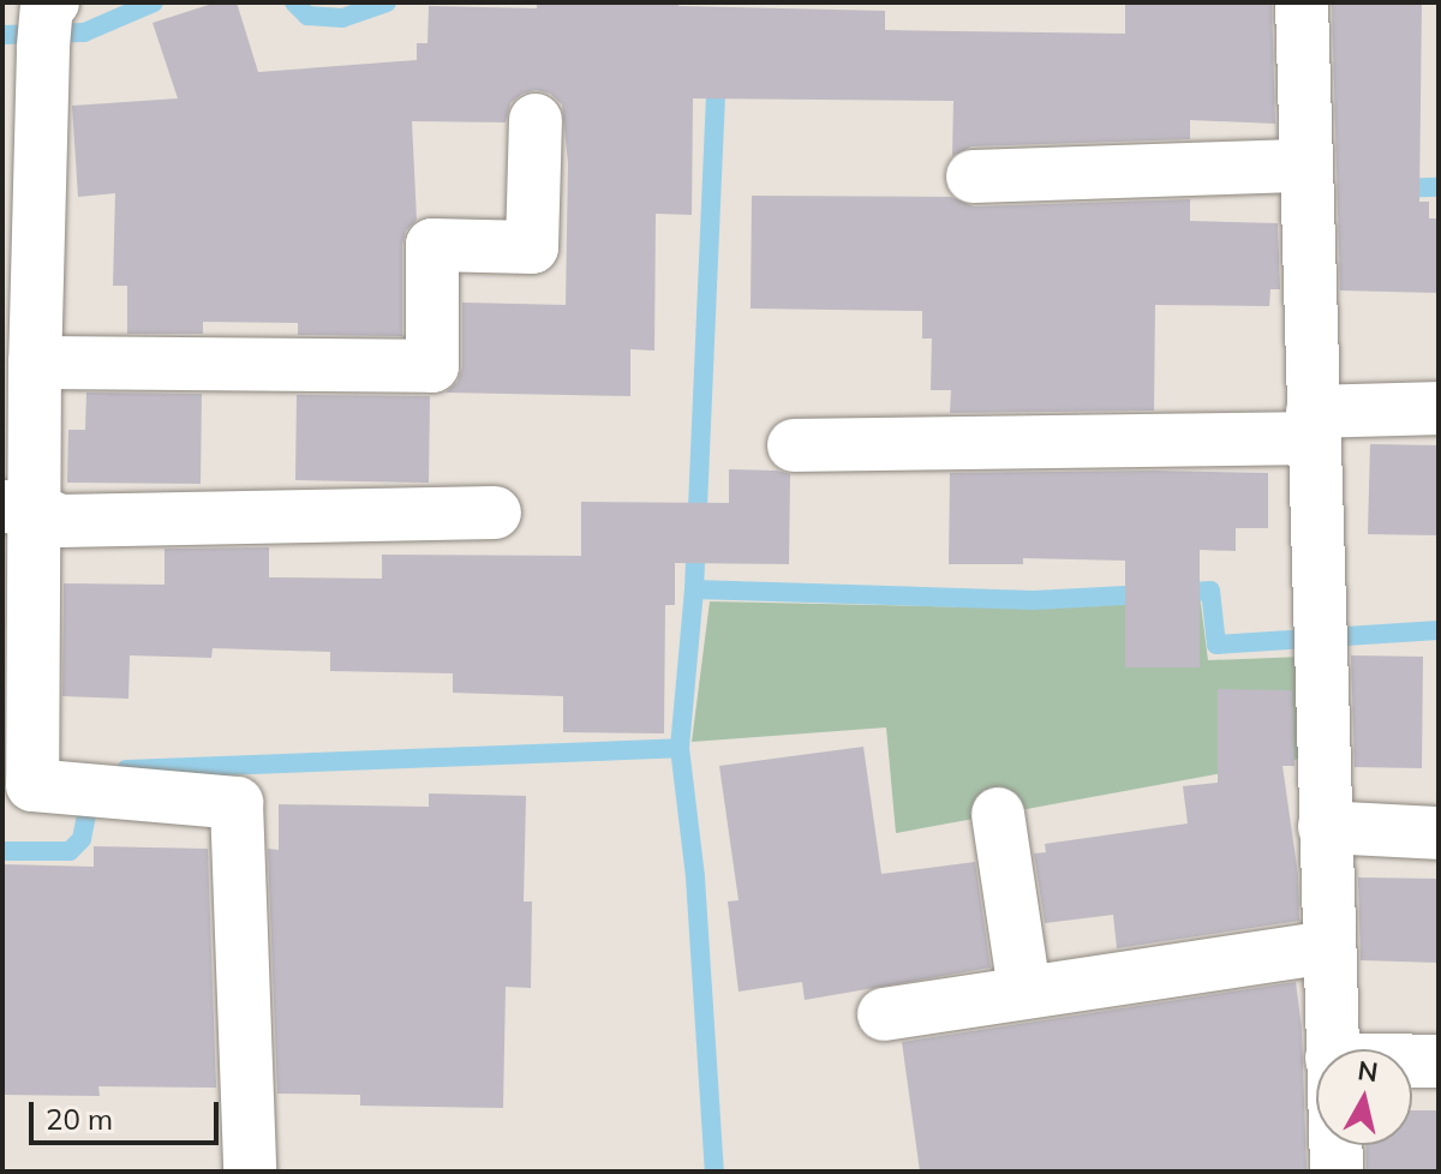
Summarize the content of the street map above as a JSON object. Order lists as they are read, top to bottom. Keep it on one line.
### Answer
{"scale_bar":"20 m","north":"top"}
